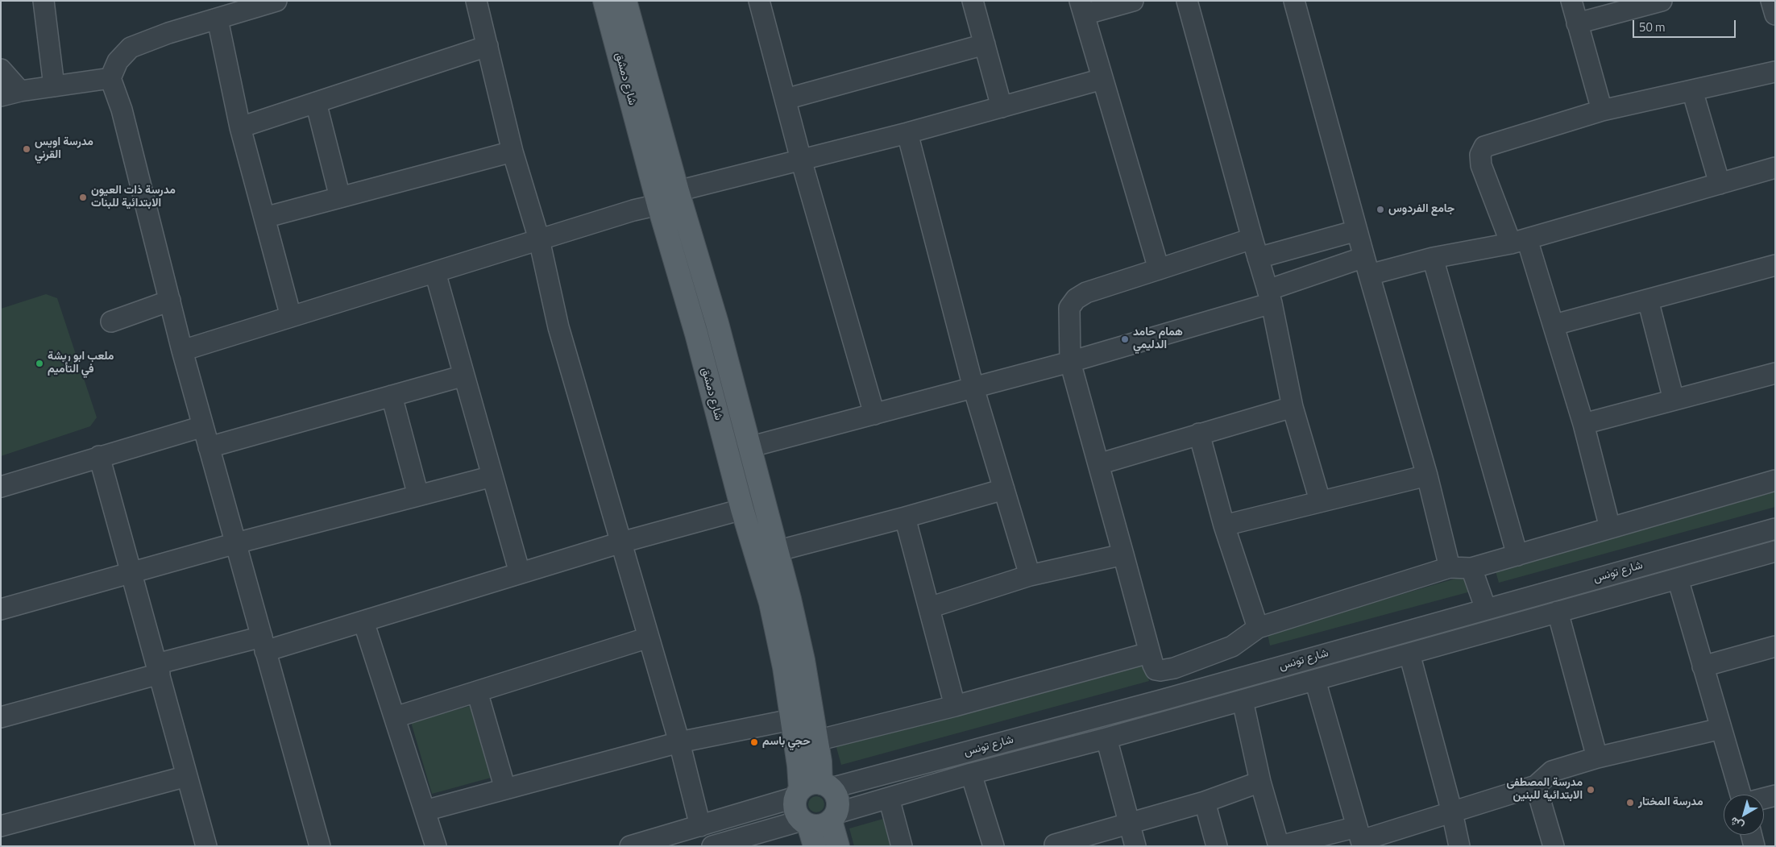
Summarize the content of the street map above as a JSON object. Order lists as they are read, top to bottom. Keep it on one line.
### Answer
{"streets":{"main road":["شارع دمشق"],"street":["شارع تونس"]},"crossings":[["شارع دمشق","شارع تونس"]],"places":["مدرسة اويس القرني","مدرسة ذات العيون الابتدائية للبنات","جامع الفردوس","همام حامد الدليمي","ملعب ابو ريشة في التأميم","حجي باسم","مدرسة المصطفى الابتدائية للبنين","مدرسة المختار"],"scale_bar":"50 m","north":"bottom left"}
